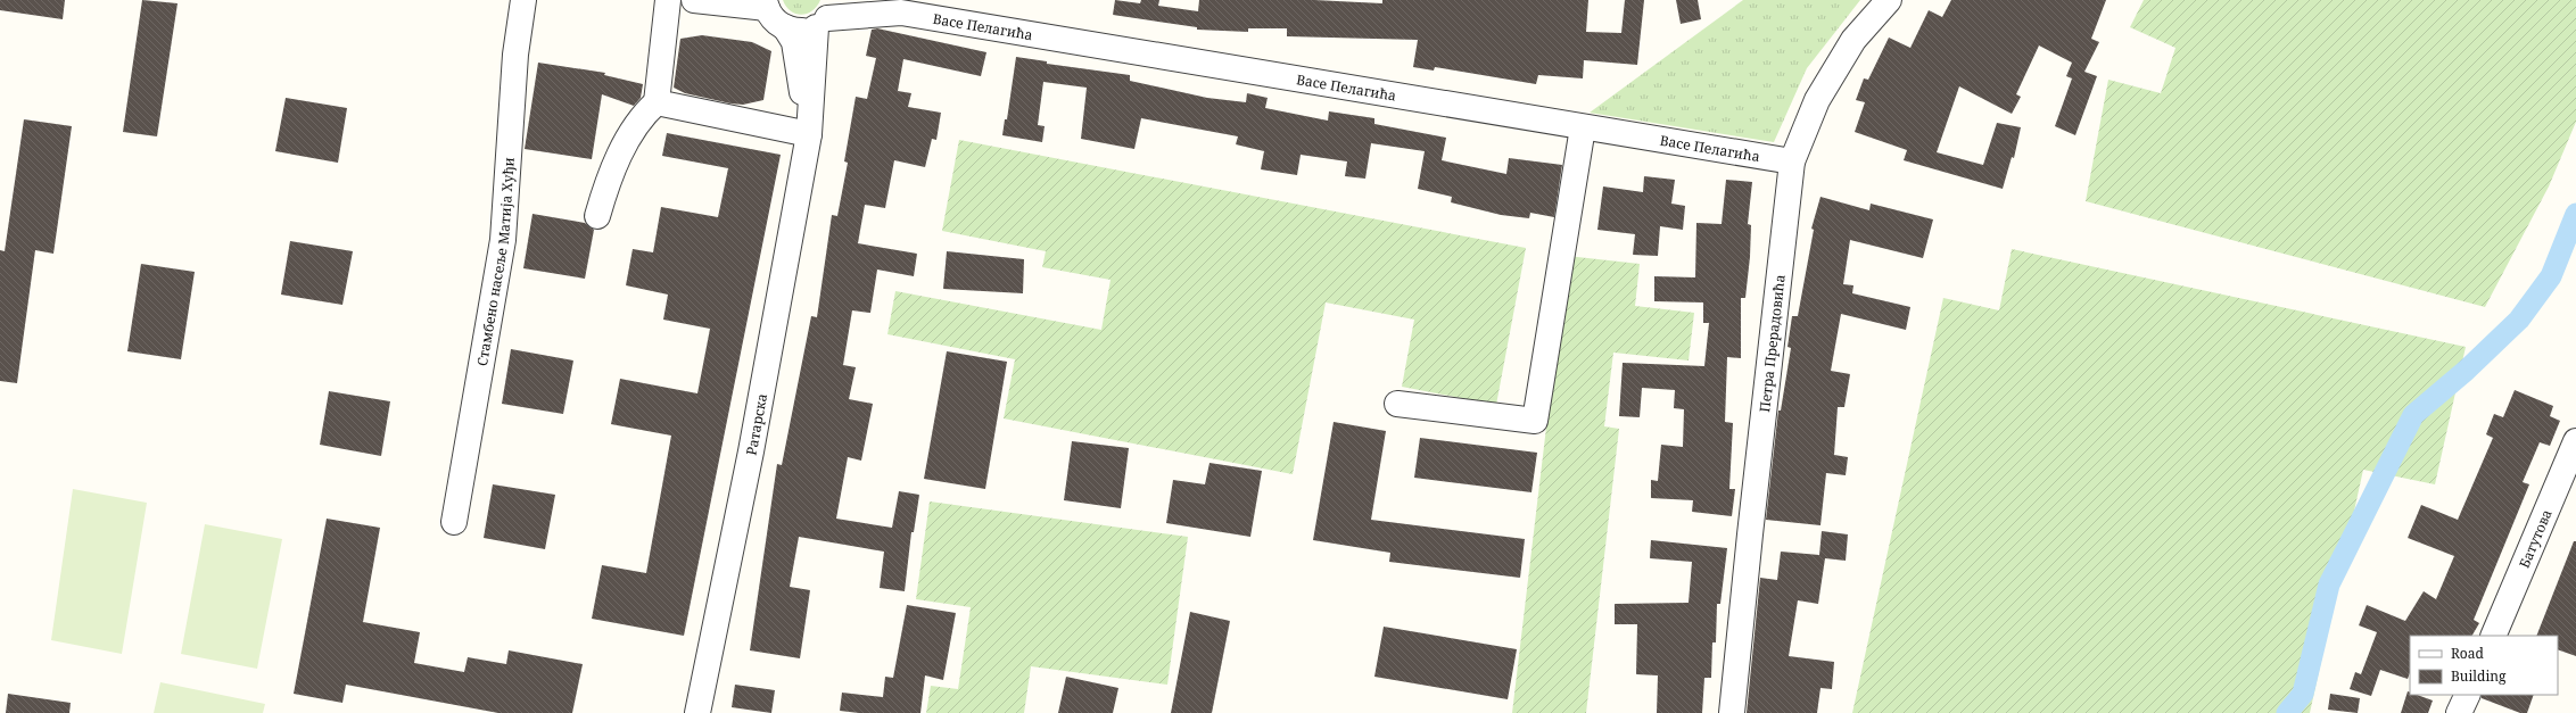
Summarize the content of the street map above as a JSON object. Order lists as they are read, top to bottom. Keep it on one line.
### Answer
{"streets":{"street":["Васе Пелагића","Стамбено насеље Матија Хуђи","Петра Прерадовића","Ратарска","Батутова"]},"crossings":[["Васе Пелагића","Петра Прерадовића"],["Васе Пелагића","Ратарска"]],"legend":["Road","Building"]}
